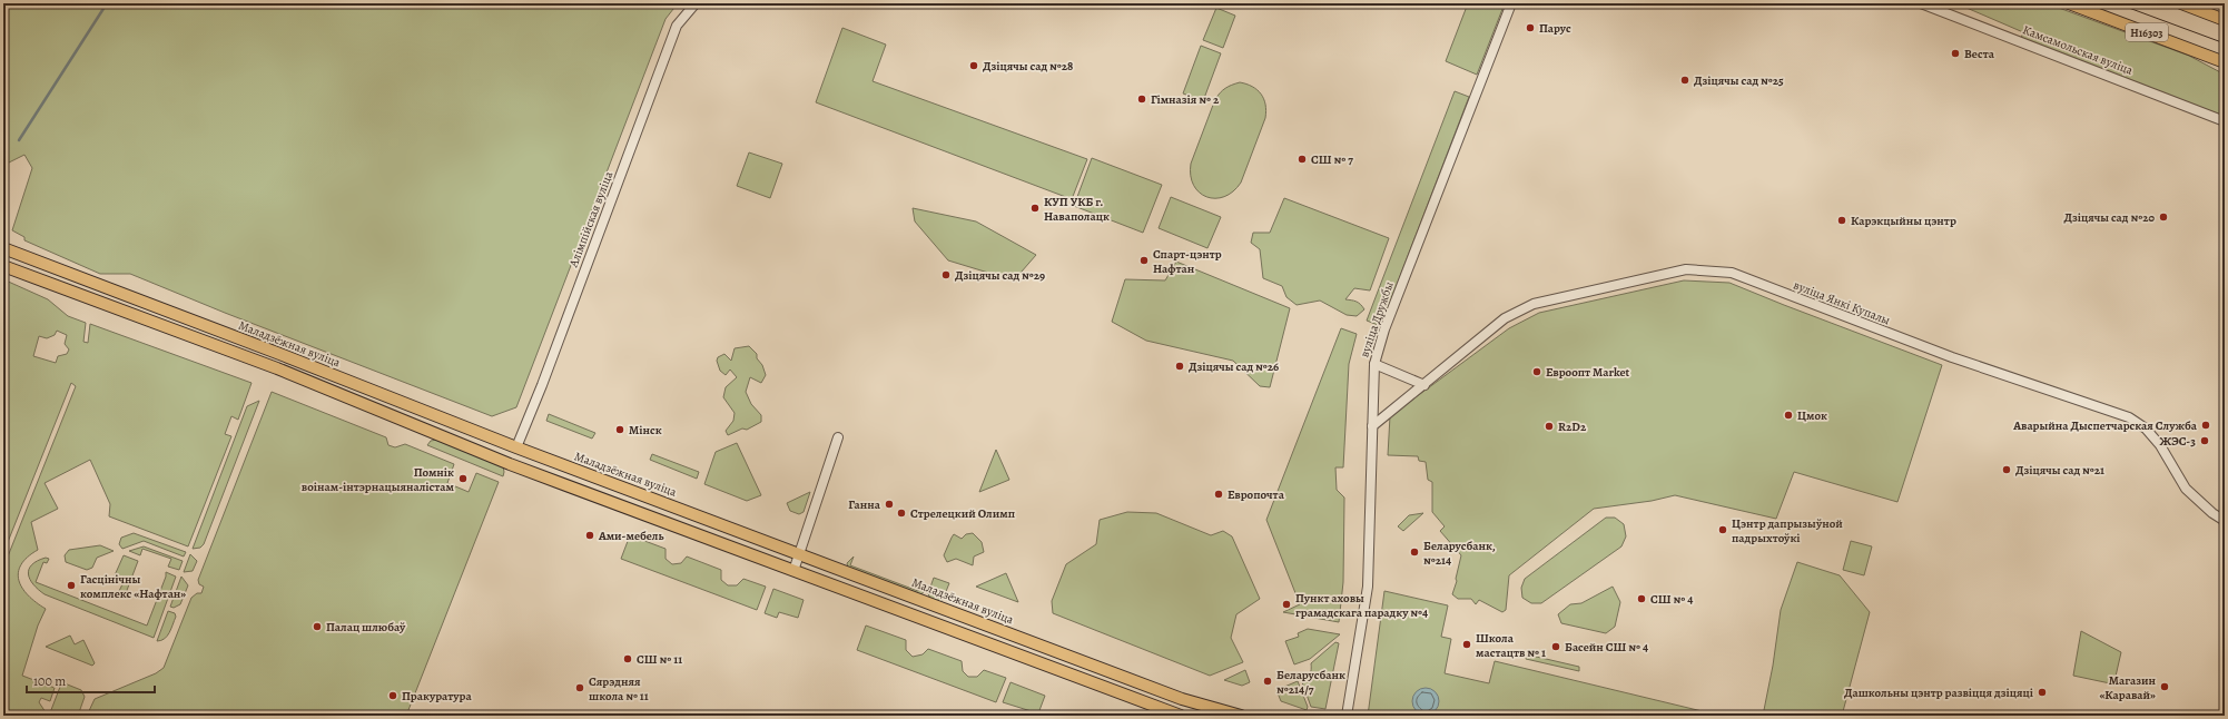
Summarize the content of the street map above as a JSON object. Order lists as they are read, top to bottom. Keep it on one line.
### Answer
{"streets":{"main road":["Н16303","Маладзёжная вуліца"],"street":["Камсамольская вуліца","Алімпійская вуліца","вуліца Янкі Купалы","вуліца Дружбы"]},"crossings":[["Алімпійская вуліца","Маладзёжная вуліца"],["вуліца Янкі Купалы","вуліца Дружбы"]],"places":["Парус","Веста","Дзіцячы сад №28","Дзіцячы сад №25","Гімназія № 2","СШ № 7","КУП УКБ г. Наваполацк","Дзіцячы сад №20","Карэкцыйны цэнтр","Спарт-цэнтр Нафтан","Дзіцячы сад №29","Дзіцячы сад №26","Евроопт Market","Цмок","Аварыйна Дыспетчарская Служба","R2D2","Мінск","ЖЭС-3","Дзіцячы сад №21","Помнік воінам-інтэрнацыяналістам","Европочта","Ганна","Стрелецкий Олимп","Цэнтр дапрызыўной падрыхтоўкі","Ами-мебель","Беларусбанк, №214","Гасцінічны комплекс «Нафтан»","СШ № 4","Пункт аховы грамадскага парадку №4","Палац шлюбаў","Школа мастацтв № 1","Басейн СШ № 4","СШ № 11","Беларусбанк №214/7","Магазин «Каравай»","Сярэдняя школа № 11","Дашкольны цэнтр развіцця дзіцяці","Пракуратура"],"scale_bar":"100 m"}
